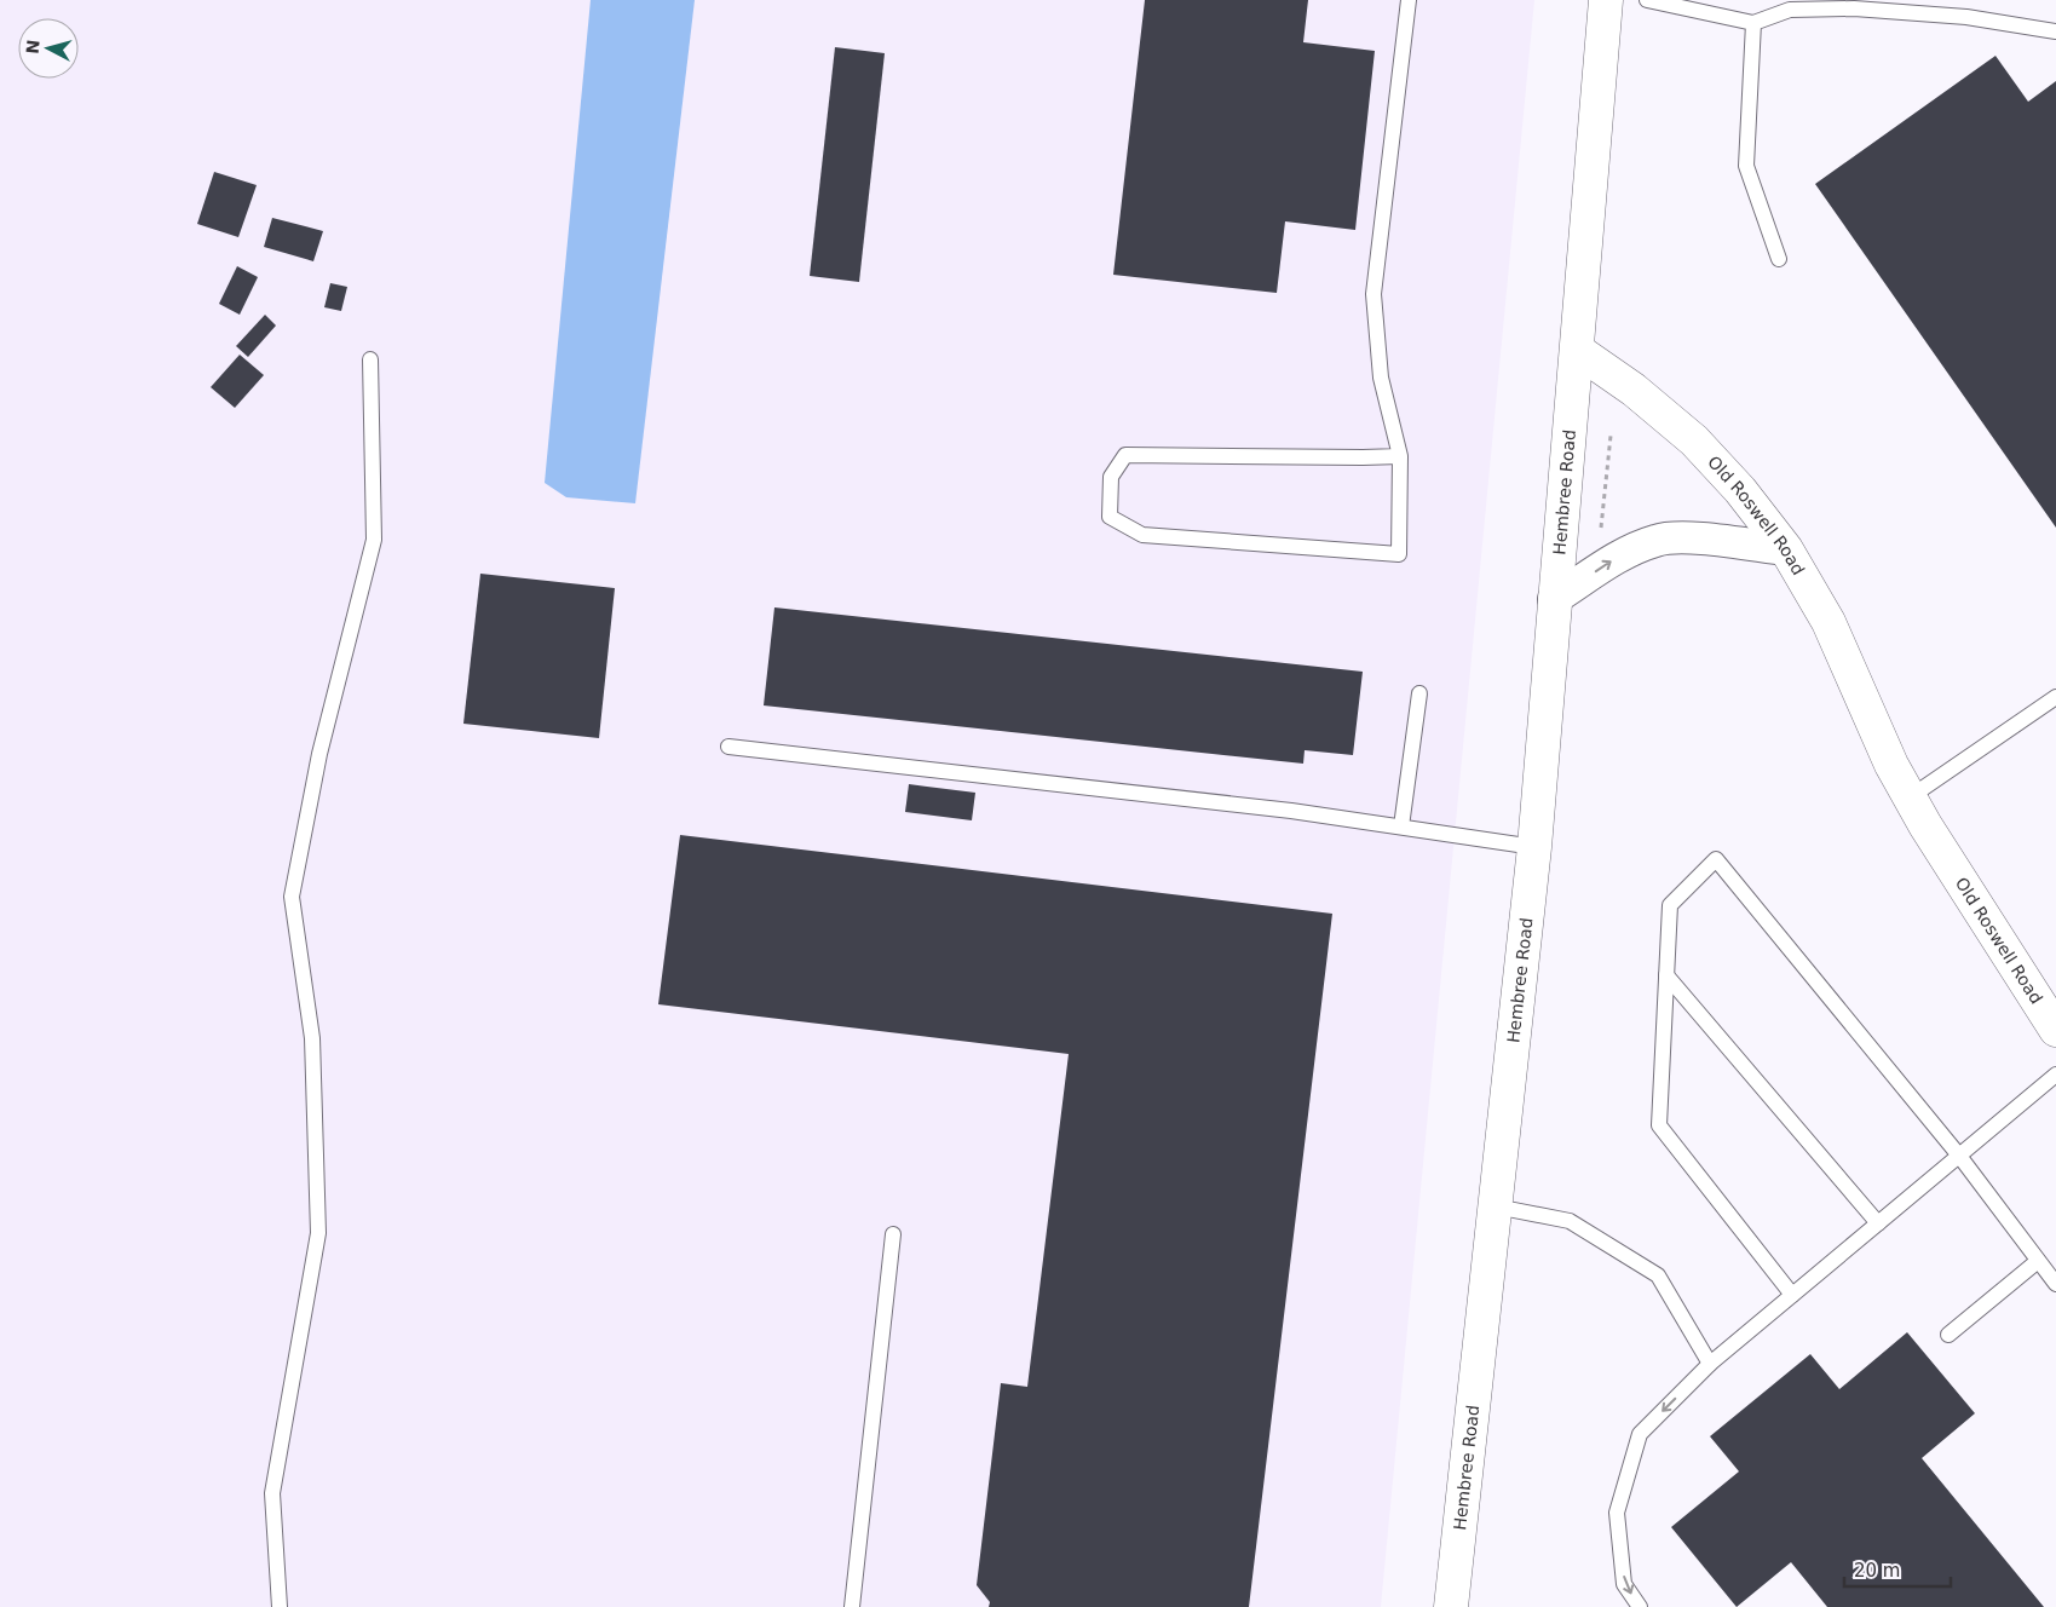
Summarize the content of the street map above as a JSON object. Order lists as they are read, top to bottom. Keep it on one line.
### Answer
{"streets":{"street":["Hembree Road","Old Roswell Road"]},"crossings":[["Hembree Road","Old Roswell Road"]],"scale_bar":"20 m","north":"left"}
